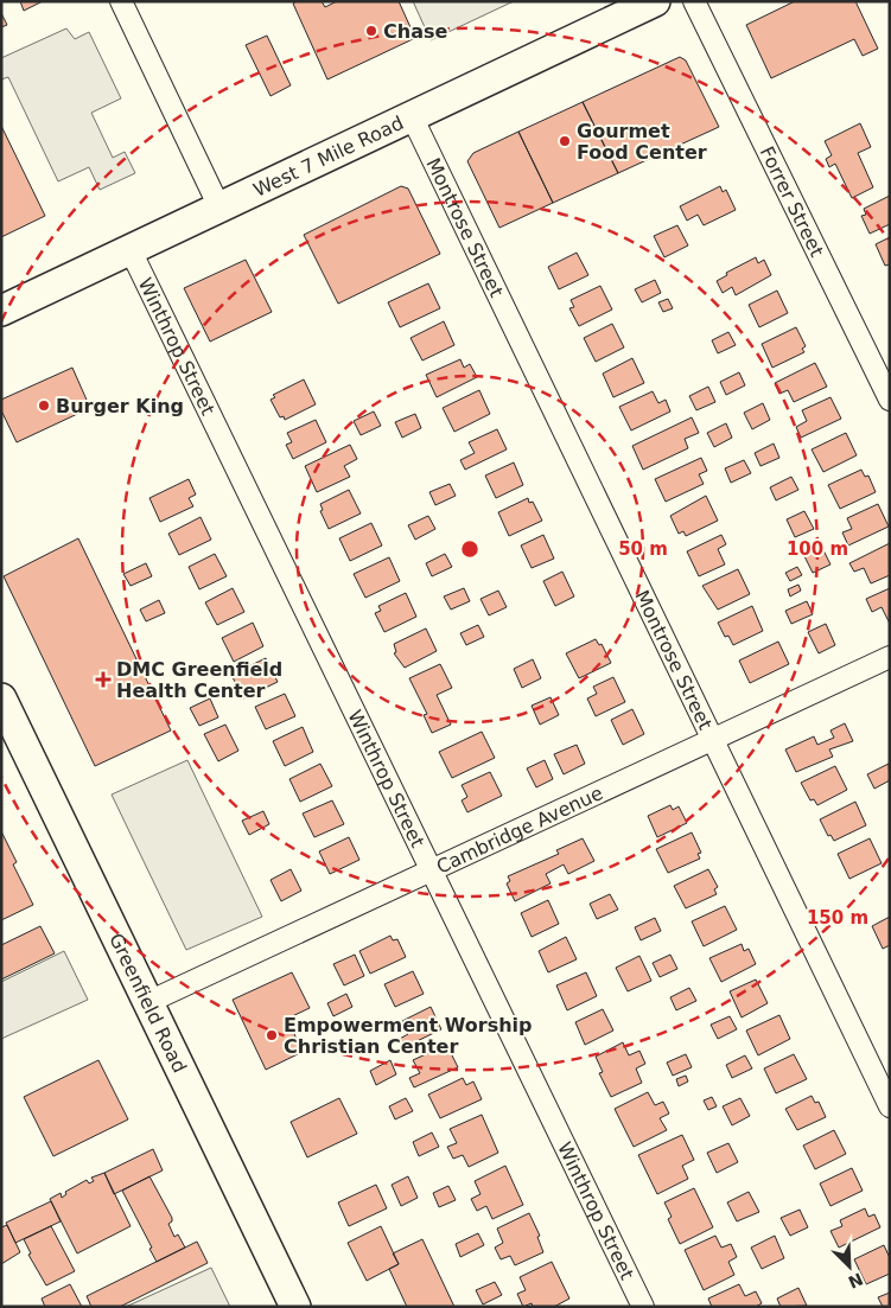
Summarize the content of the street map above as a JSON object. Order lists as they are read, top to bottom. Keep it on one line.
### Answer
{"streets":{"main road":["West 7 Mile Road","Greenfield Road"],"street":["Forrer Street","Montrose Street","Winthrop Street","Cambridge Avenue"]},"crossings":[["West 7 Mile Road","Montrose Street"],["West 7 Mile Road","Winthrop Street"],["Montrose Street","Cambridge Avenue"],["Winthrop Street","Cambridge Avenue"],["Cambridge Avenue","Greenfield Road"]],"places":{"other":["Chase","Gourmet Food Center","Burger King","Empowerment Worship Christian Center"],"health":["DMC Greenfield Health Center"]},"north":"bottom right","rings":["50 m","100 m","150 m"]}
